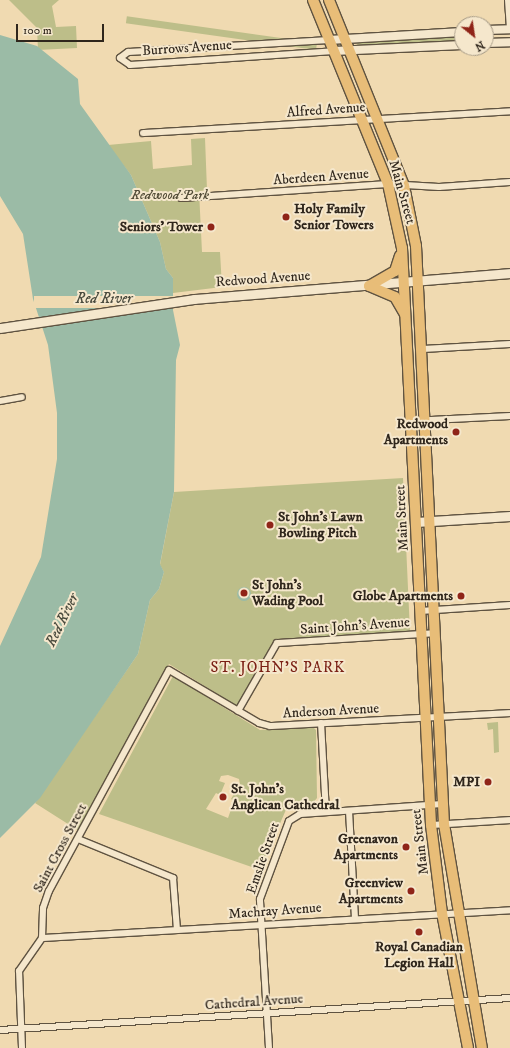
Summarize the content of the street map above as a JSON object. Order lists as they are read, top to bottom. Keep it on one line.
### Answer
{"streets":{"main road":["Main Street","Redwood Avenue"],"street":["Burrows Avenue","Alfred Avenue","Aberdeen Avenue","Saint John's Avenue","Anderson Avenue","Saint Cross Street","Emslie Street","Machray Avenue","Cathedral Avenue"]},"crossings":[["Burrows Avenue","Main Street"],["Alfred Avenue","Main Street"],["Aberdeen Avenue","Main Street"],["Main Street","Redwood Avenue"],["Main Street","Saint John's Avenue"],["Main Street","Anderson Avenue"],["Main Street","Machray Avenue"],["Main Street","Cathedral Avenue"],["Saint John's Avenue","Anderson Avenue"],["Anderson Avenue","Saint Cross Street"],["Saint Cross Street","Machray Avenue"],["Emslie Street","Machray Avenue"],["Emslie Street","Cathedral Avenue"]],"districts":["ST. JOHN'S PARK"],"water":["Red River"],"parks":["Redwood Park"],"places":["Holy Family Senior Towers","Seniors’ Tower","Redwood Apartments","St John's Lawn Bowling Pitch","St John's Wading Pool","Globe Apartments","MPI","St. John’s Anglican Cathedral","Greenavon Apartments","Greenview Apartments","Royal Canadian Legion Hall"],"scale_bar":"100 m","north":"bottom right"}
